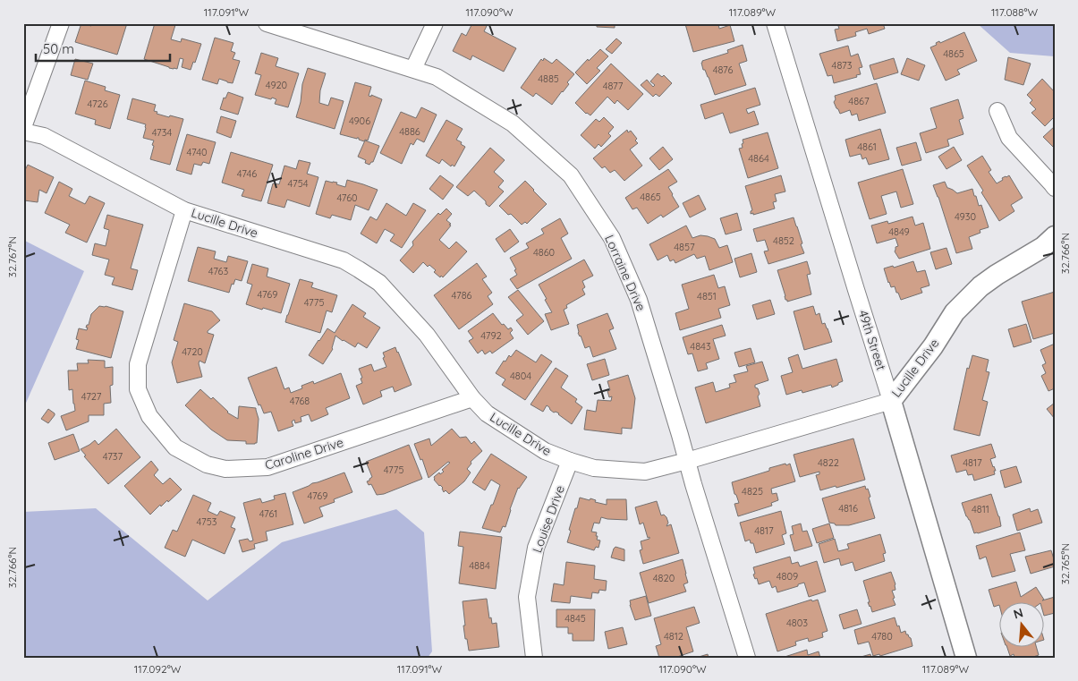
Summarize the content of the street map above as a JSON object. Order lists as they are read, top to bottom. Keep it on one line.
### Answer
{"streets":{"street":["Lucille Drive","Lorraine Drive","49th Street","Caroline Drive","Louise Drive"]},"crossings":[["Lucille Drive","Lorraine Drive"],["Lucille Drive","49th Street"],["Lucille Drive","Caroline Drive"],["Lucille Drive","Louise Drive"]],"house_numbers":["4865","4873","4876","4885","4920","4877","4867","4726","4906","4886","4734","4861","4740","4864","4746","4754","4865","4760","4930","4849","4852","4857","4860","4763","4769","4786","4851","4775","4792","4843","4720","4804","4727","4768","4737","4822","4817","4775","4825","4769","4816","4811","4761","4753","4817","4884","4809","4820","4845","4803","4812","4780"],"scale_bar":"50 m","north":"top","coordinates":["117.091°W","117.090°W","117.089°W","117.088°W","32.766°N","32.767°N","32.765°N","117.092°W"]}
